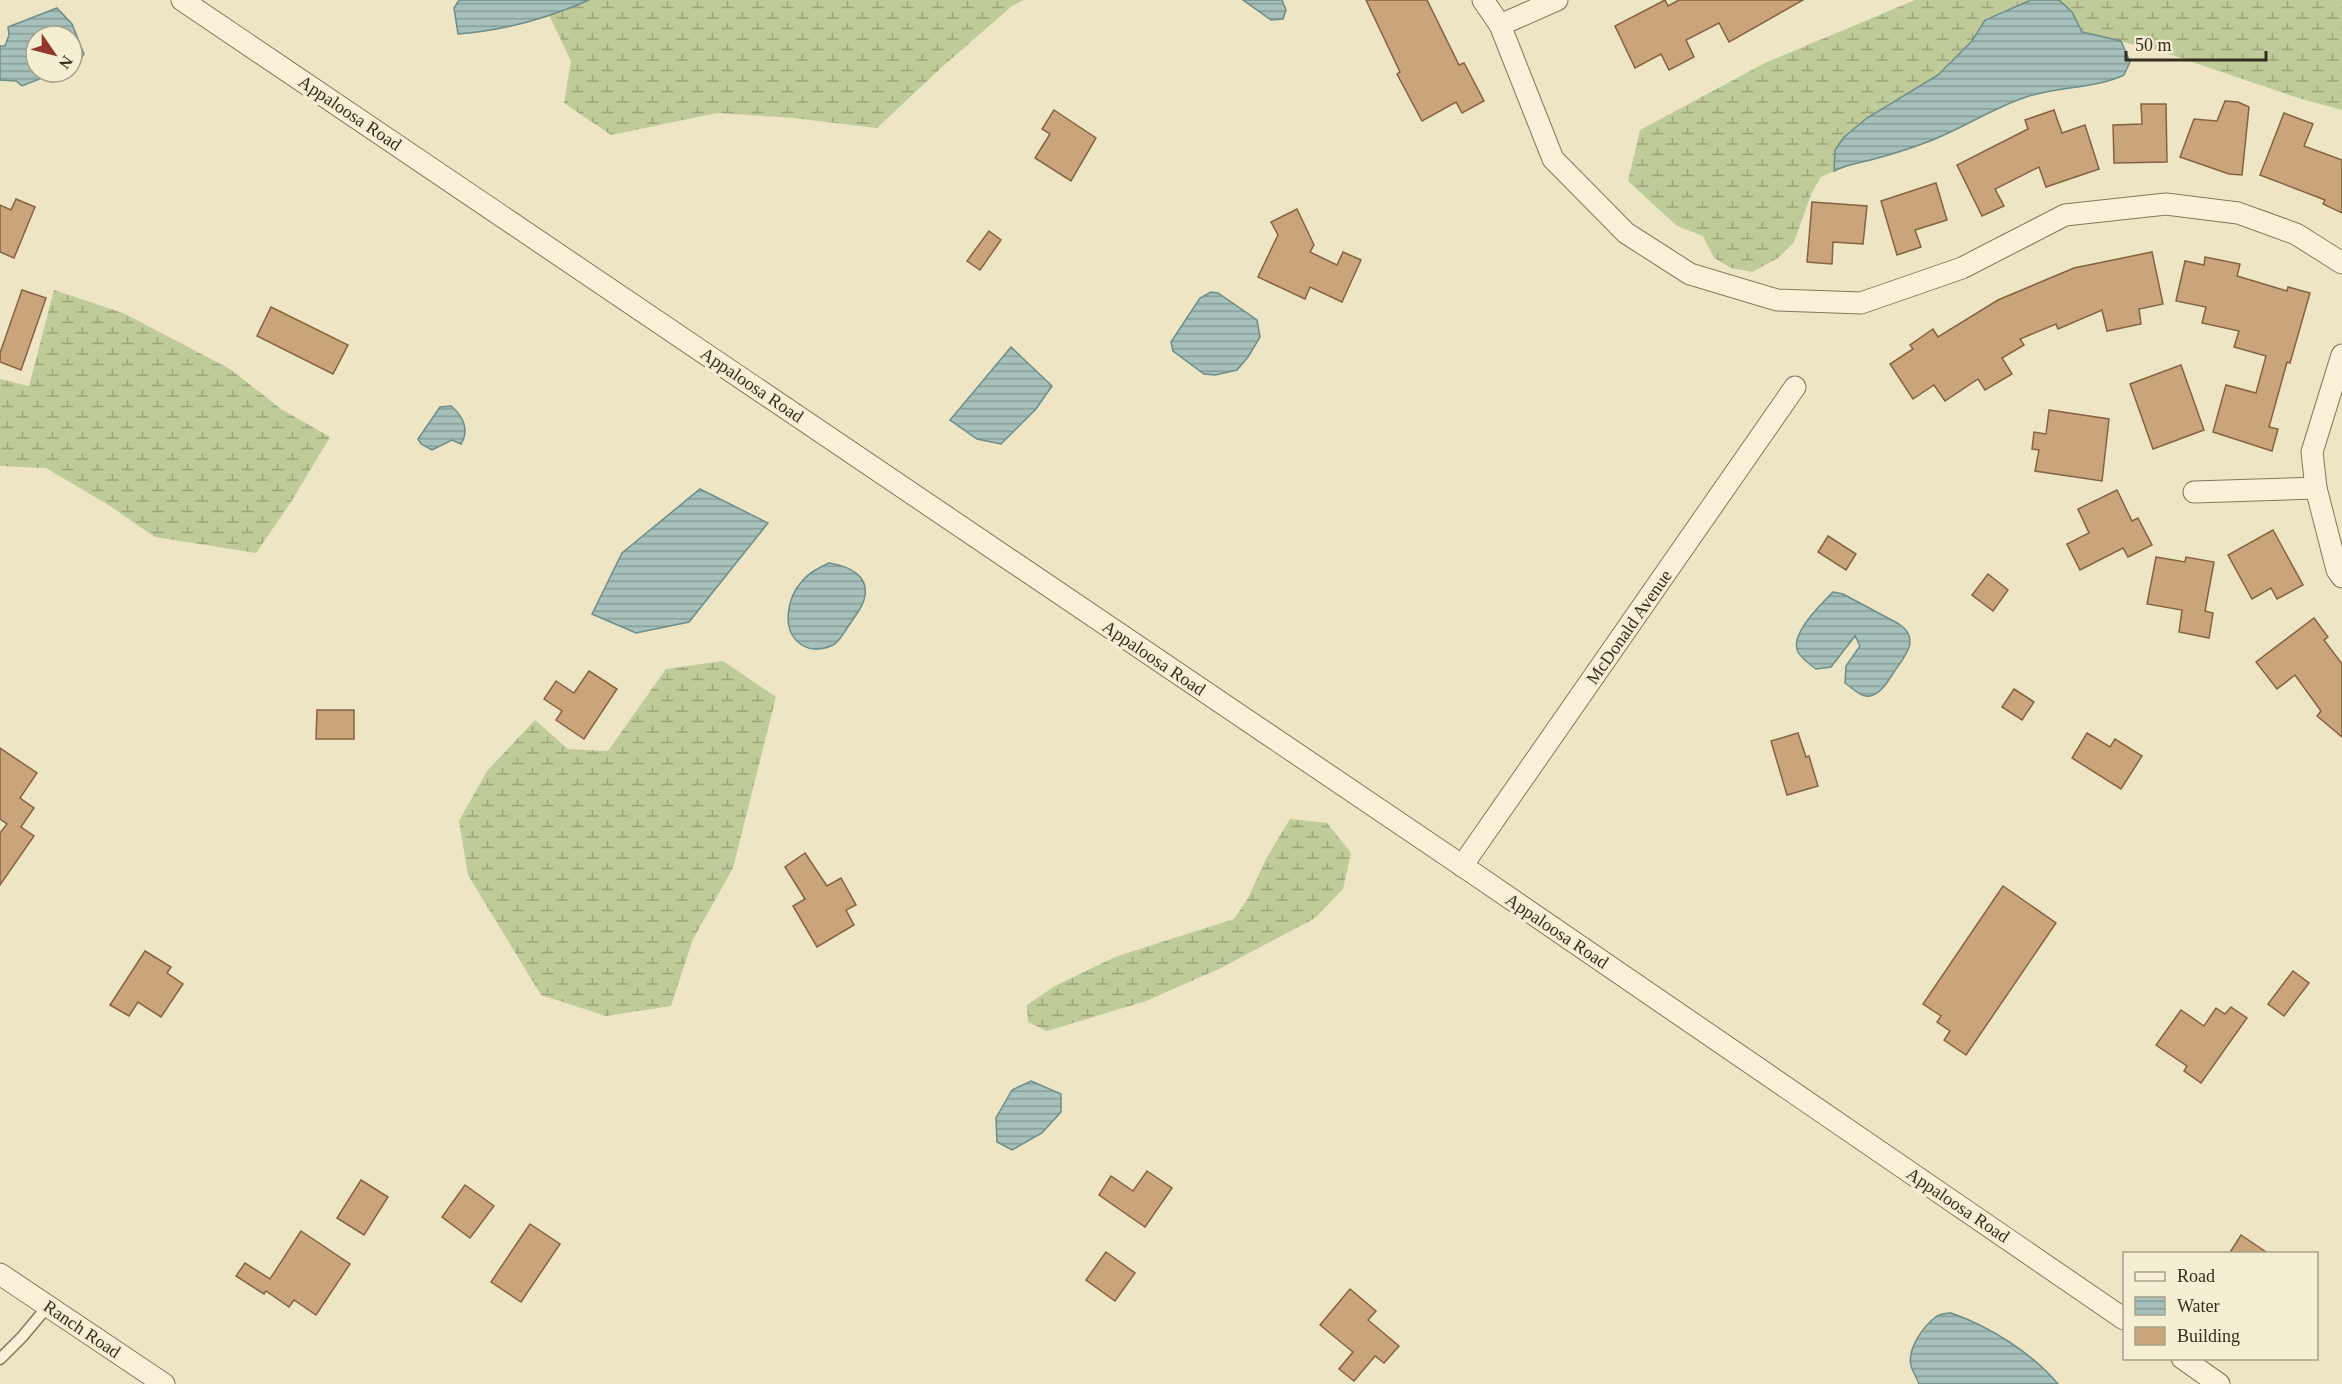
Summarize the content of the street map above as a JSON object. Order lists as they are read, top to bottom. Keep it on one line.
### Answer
{"streets":{"street":["Appaloosa Road","McDonald Avenue","Ranch Road"]},"crossings":[["Appaloosa Road","McDonald Avenue"]],"legend":["Road","Water","Building"],"scale_bar":"50 m","north":"bottom right"}
